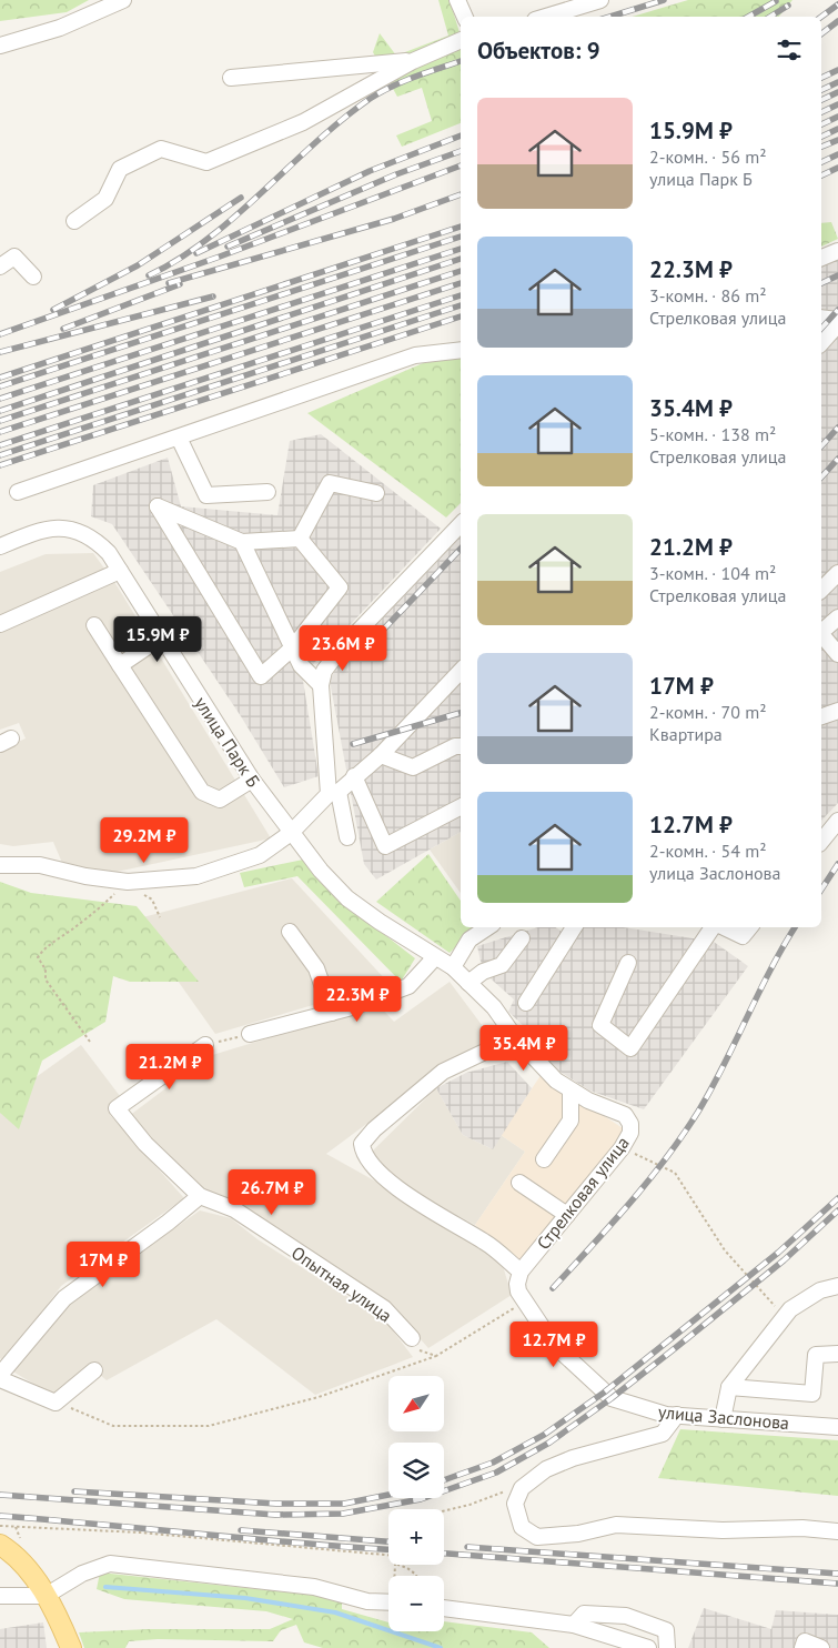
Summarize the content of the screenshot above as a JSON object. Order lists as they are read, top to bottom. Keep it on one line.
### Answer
{"streets":{"street":["улица Парк Б","Стрелковая улица","Опытная улица","улица Заслонова"]},"crossings":[["улица Парк Б","Стрелковая улица"]],"north":"bottom left","page":{"heading":"Объектов: 9","list":[{"name":"15.9M ₽","note":"2-комн. · 56 m² · улица Парк Б"},{"name":"22.3M ₽","note":"3-комн. · 86 m² · Стрелковая улица"},{"name":"35.4M ₽","note":"5-комн. · 138 m² · Стрелковая улица"},{"name":"21.2M ₽","note":"3-комн. · 104 m² · Стрелковая улица"},{"name":"17M ₽","note":"2-комн. · 70 m² · Квартира"},{"name":"12.7M ₽","note":"2-комн. · 54 m² · улица Заслонова"}],"price":["15.9M ₽","23.6M ₽","29.2M ₽","22.3M ₽","35.4M ₽","21.2M ₽","26.7M ₽","17M ₽","12.7M ₽"],"map_buttons":["+","−"]}}
